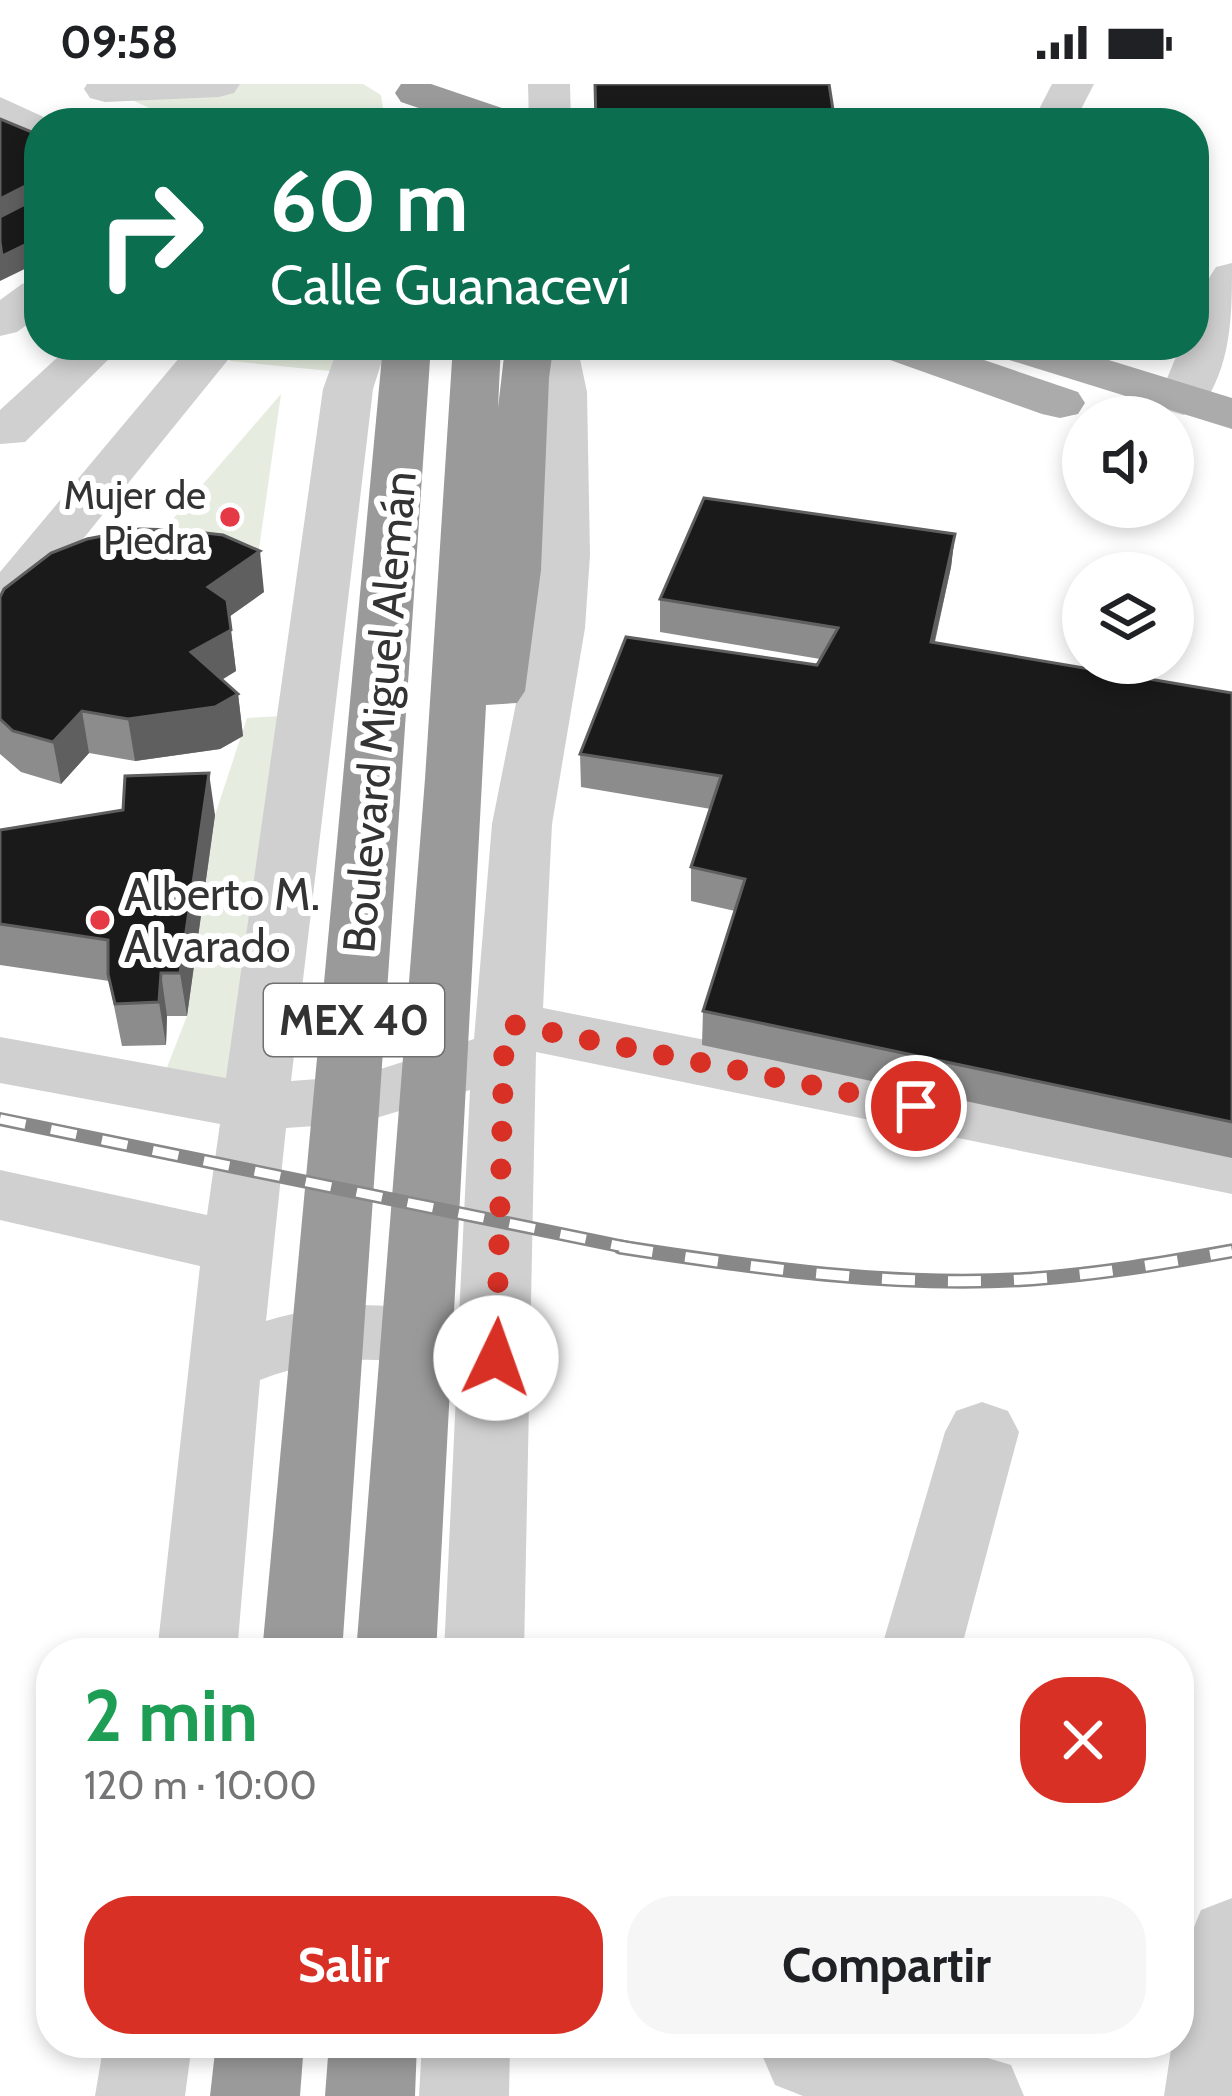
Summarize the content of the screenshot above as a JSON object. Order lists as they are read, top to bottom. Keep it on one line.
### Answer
{"streets":{"highway":["Boulevard Miguel Alemán","MEX 40"]},"places":["Mujer de Piedra","Alberto M. Alvarado"],"page":{"status":"09:58","turn":["60 m","Calle Guanaceví"],"heading":["2 min","120 m · 10:00"],"buttons":["Salir","Compartir"]}}
